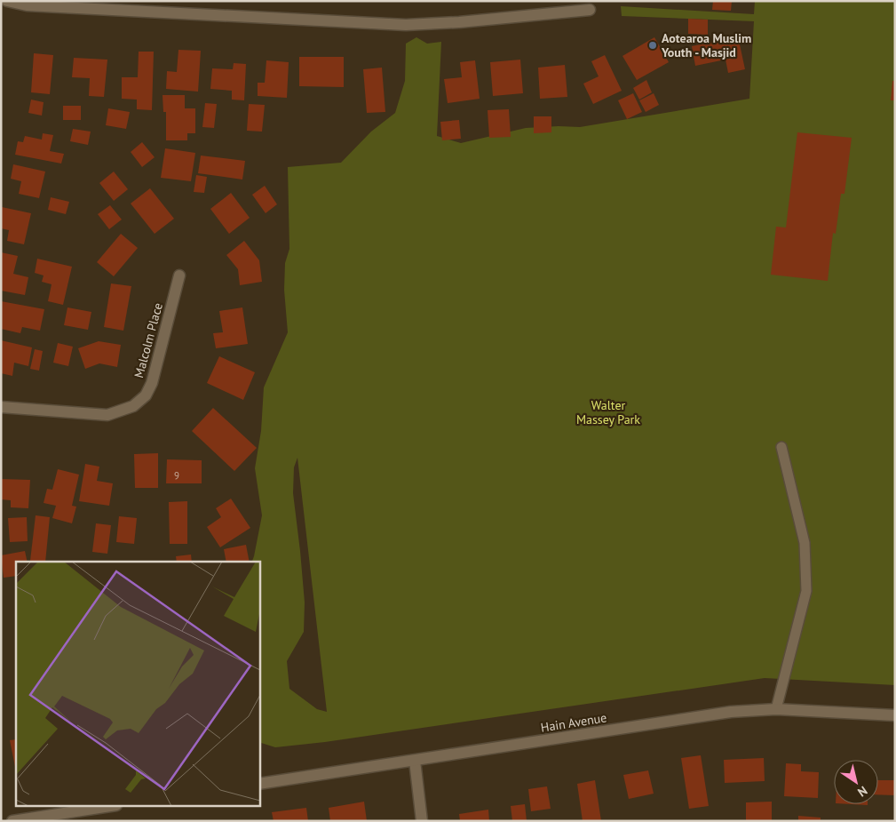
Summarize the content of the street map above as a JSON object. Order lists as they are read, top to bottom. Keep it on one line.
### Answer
{"streets":{"street":["Malcolm Place","Hain Avenue"]},"parks":["Walter Massey Park"],"places":["Aotearoa Muslim Youth - Masjid"],"house_numbers":["9"],"north":"bottom right"}
